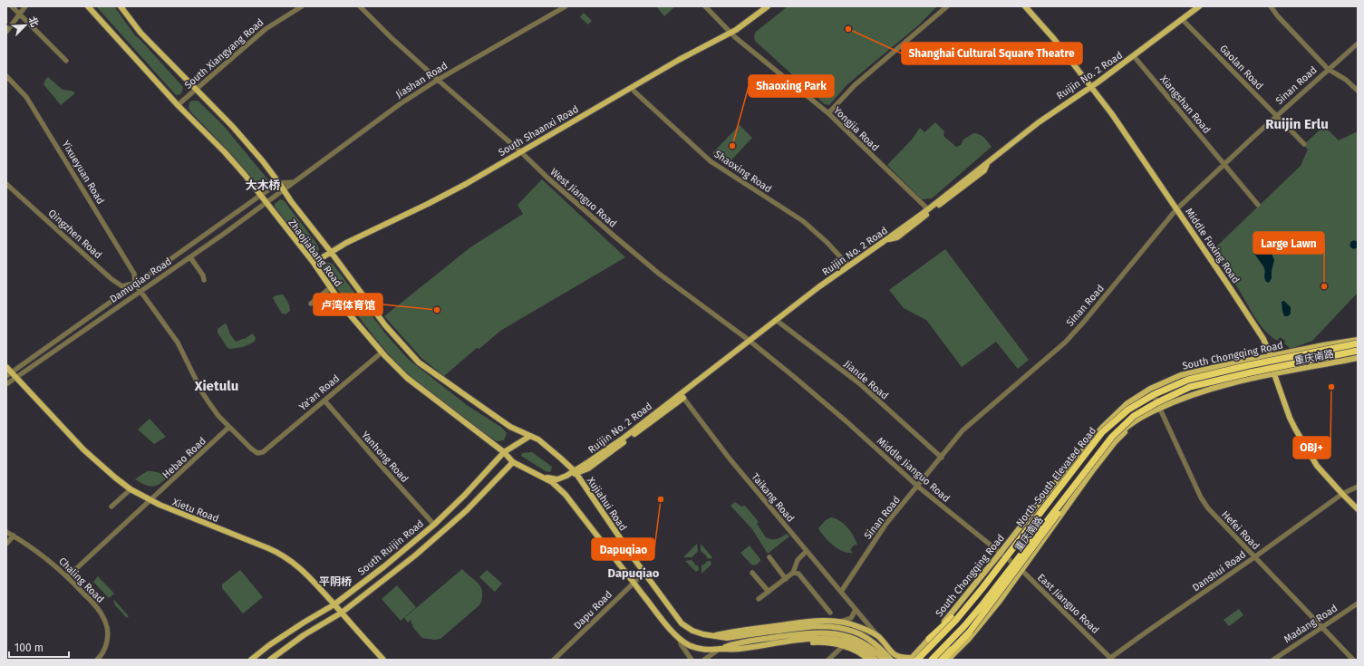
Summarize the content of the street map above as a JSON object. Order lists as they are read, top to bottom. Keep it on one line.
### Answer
{"streets":{"highway":["North-South Elevated Road"],"main road":["Ruijin No. 2 Road","South Shaanxi Road","Middle Fuxing Road","Zhaojiabang Road","South Chongqing Road","重庆南路","Xujiahui Road","Xietu Road","South Ruijin Road"],"street":["South Xiangyang Road","Gaolan Road","Jiashan Road","Sinan Road","Xiangshan Road","Yongjia Road","Shaoxing Road","Yixueyuan Road","West Jianguo Road","Qingzhen Road","Damuqiao Road","Jiande Road","Ya'an Road","Yanhong Road","Hebao Road","Middle Jianguo Road","Taikang Road","Hefei Road","Danshui Road","Chaling Road","East Jianguo Road","Dapu Road","Madang Road"]},"crossings":[["South Xiangyang Road","Zhaojiabang Road"],["Gaolan Road","Ruijin No. 2 Road"],["Gaolan Road","Sinan Road"],["Ruijin No. 2 Road","Xiangshan Road"],["Ruijin No. 2 Road","Yongjia Road"],["Ruijin No. 2 Road","Shaoxing Road"],["Ruijin No. 2 Road","West Jianguo Road"],["Ruijin No. 2 Road","Middle Fuxing Road"],["Ruijin No. 2 Road","Zhaojiabang Road"],["Ruijin No. 2 Road","Jiande Road"],["Ruijin No. 2 Road","Taikang Road"],["Ruijin No. 2 Road","Xujiahui Road"],["Ruijin No. 2 Road","South Ruijin Road"],["Jiashan Road","West Jianguo Road"],["Jiashan Road","Zhaojiabang Road"],["Jiashan Road","Damuqiao Road"],["Sinan Road","Xiangshan Road"],["Sinan Road","Middle Fuxing Road"],["Sinan Road","Jiande Road"],["Sinan Road","Middle Jianguo Road"],["Sinan Road","Taikang Road"],["Yongjia Road","South Shaanxi Road"],["South Shaanxi Road","Shaoxing Road"],["South Shaanxi Road","West Jianguo Road"],["South Shaanxi Road","Zhaojiabang Road"],["Yixueyuan Road","Qingzhen Road"],["Yixueyuan Road","Damuqiao Road"],["West Jianguo Road","Middle Jianguo Road"],["Qingzhen Road","Damuqiao Road"],["Middle Fuxing Road","South Chongqing Road"],["Middle Fuxing Road","重庆南路"],["Middle Fuxing Road","Danshui Road"],["Zhaojiabang Road","Damuqiao Road"],["Zhaojiabang Road","Ya'an Road"],["Zhaojiabang Road","Xujiahui Road"],["Zhaojiabang Road","South Ruijin Road"],["Zhaojiabang Road","Dapu Road"],["Damuqiao Road","Xietu Road"],["South Chongqing Road","重庆南路"],["South Chongqing Road","Middle Jianguo Road"],["South Chongqing Road","North-South Elevated Road"],["South Chongqing Road","Xujiahui Road"],["South Chongqing Road","Hefei Road"],["重庆南路","Middle Jianguo Road"],["重庆南路","East Jianguo Road"],["Ya'an Road","Yanhong Road"],["Ya'an Road","Hebao Road"],["Yanhong Road","South Ruijin Road"],["Hebao Road","Xietu Road"],["Hebao Road","Chaling Road"],["Middle Jianguo Road","East Jianguo Road"],["North-South Elevated Road","Xujiahui Road"],["Taikang Road","Xujiahui Road"],["Xujiahui Road","Dapu Road"],["Xietu Road","South Ruijin Road"],["Hefei Road","Danshui Road"],["Hefei Road","Madang Road"],["Danshui Road","East Jianguo Road"]],"districts":["Ruijin Erlu","大木桥","Xietulu","Dapuqiao","平阴桥"],"places":["Shanghai Cultural Square Theatre","Shaoxing Park","Large Lawn","卢湾体育馆","OBJ+","Dapuqiao"],"scale_bar":"100 m","north":"top right"}
